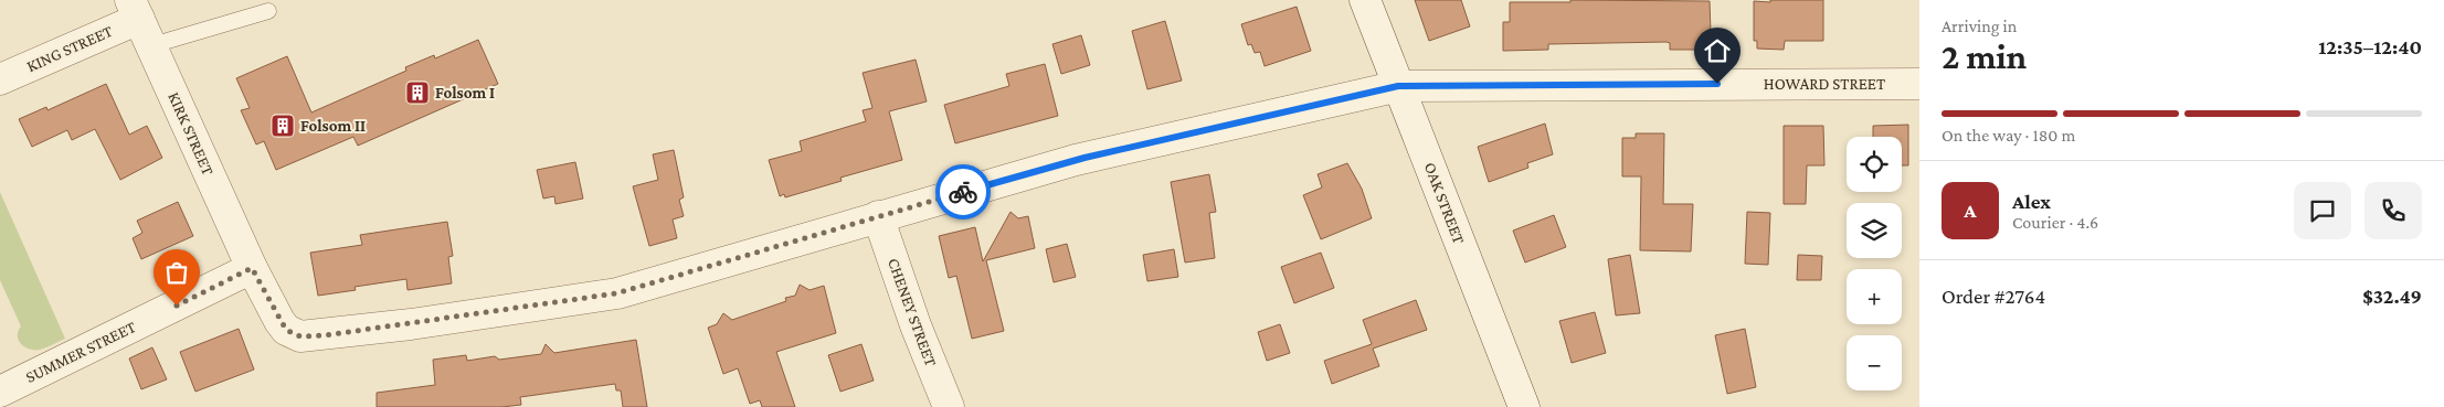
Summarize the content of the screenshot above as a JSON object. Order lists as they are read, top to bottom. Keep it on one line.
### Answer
{"streets":{"street":["KING STREET","HOWARD STREET","KIRK STREET","OAK STREET","CHENEY STREET","SUMMER STREET"]},"crossings":[["KING STREET","KIRK STREET"],["HOWARD STREET","KIRK STREET"],["HOWARD STREET","OAK STREET"],["HOWARD STREET","CHENEY STREET"],["KIRK STREET","CHENEY STREET"],["KIRK STREET","SUMMER STREET"]],"places":{"building":["Folsom I","Folsom II"]},"page":{"heading":["2 min","Arriving in","12:35–12:40"],"panel":["Alex","Courier · 4.6","Order #2764","$32.49"],"bar":"On the way · 180 m","map_buttons":["+","−"],"round":"A"}}
